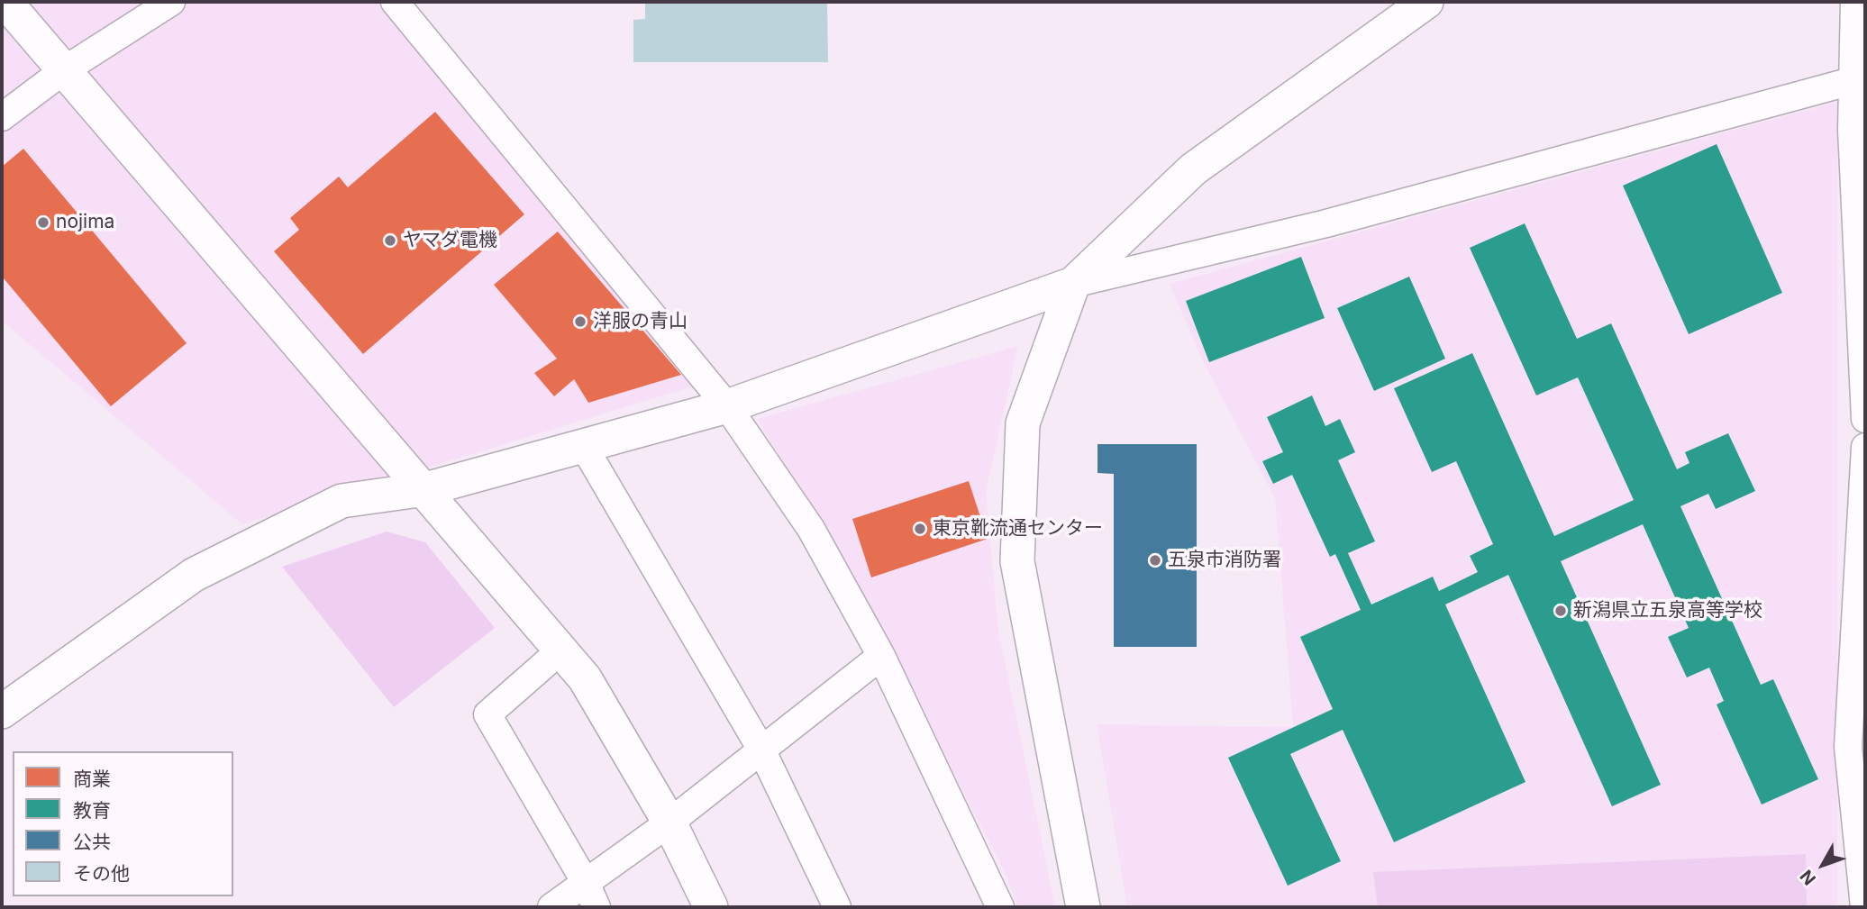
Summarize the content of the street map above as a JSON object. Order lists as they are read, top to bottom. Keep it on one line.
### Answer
{"places":["nojima","ヤマダ電機","洋服の青山","東京靴流通センター","五泉市消防署","新潟県立五泉高等学校"],"legend":["商業","教育","公共","その他"],"north":"bottom left"}
